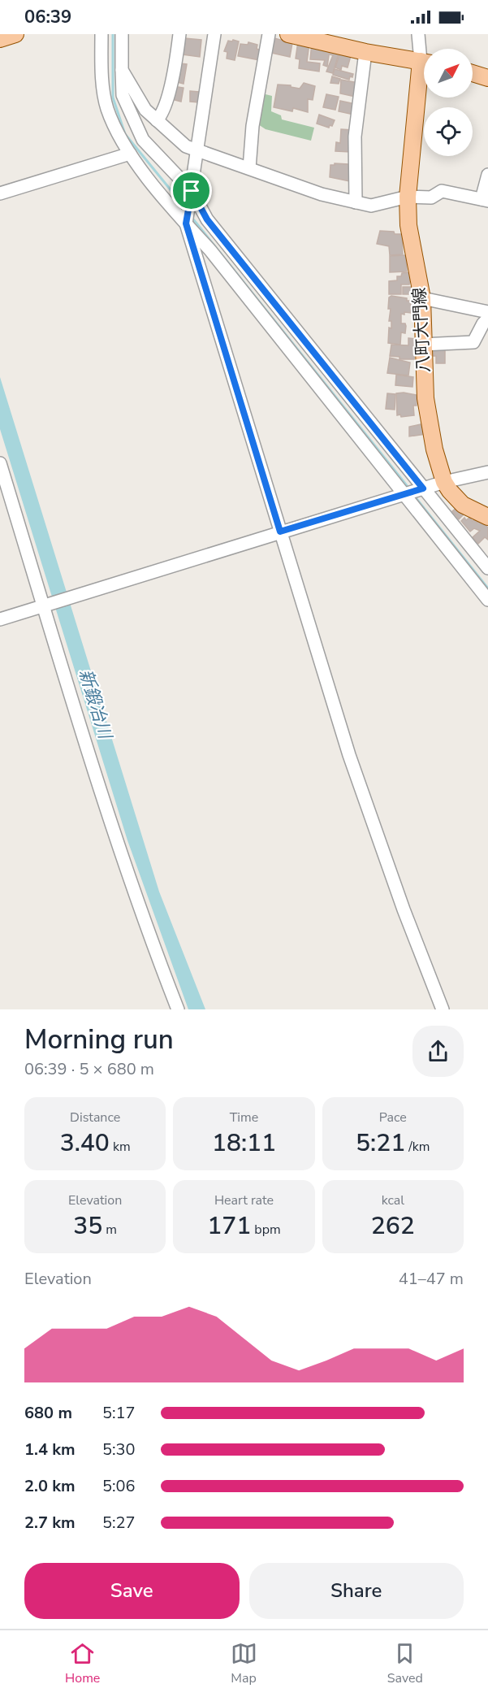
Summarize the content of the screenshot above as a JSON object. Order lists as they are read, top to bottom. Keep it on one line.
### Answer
{"streets":{"main road":["八町大門線"]},"water":["新鍛冶川"],"north":"top right","page":{"status":"06:39","heading":["Morning run","06:39 · 5 × 680 m"],"stats":[["Distance","3.40 km"],["Time","18:11"],["Pace","5:21 /km"],["Elevation","35 m"],["Heart rate","171 bpm"],["kcal","262"]],"chart":["Elevation","41–47 m"],"list":[{"name":"680 m","note":"5:17"},{"name":"1.4 km","note":"5:30"},{"name":"2.0 km","note":"5:06"},{"name":"2.7 km","note":"5:27"}],"buttons":["Save","Share"],"tabs":["Home","Map","Saved"]}}
